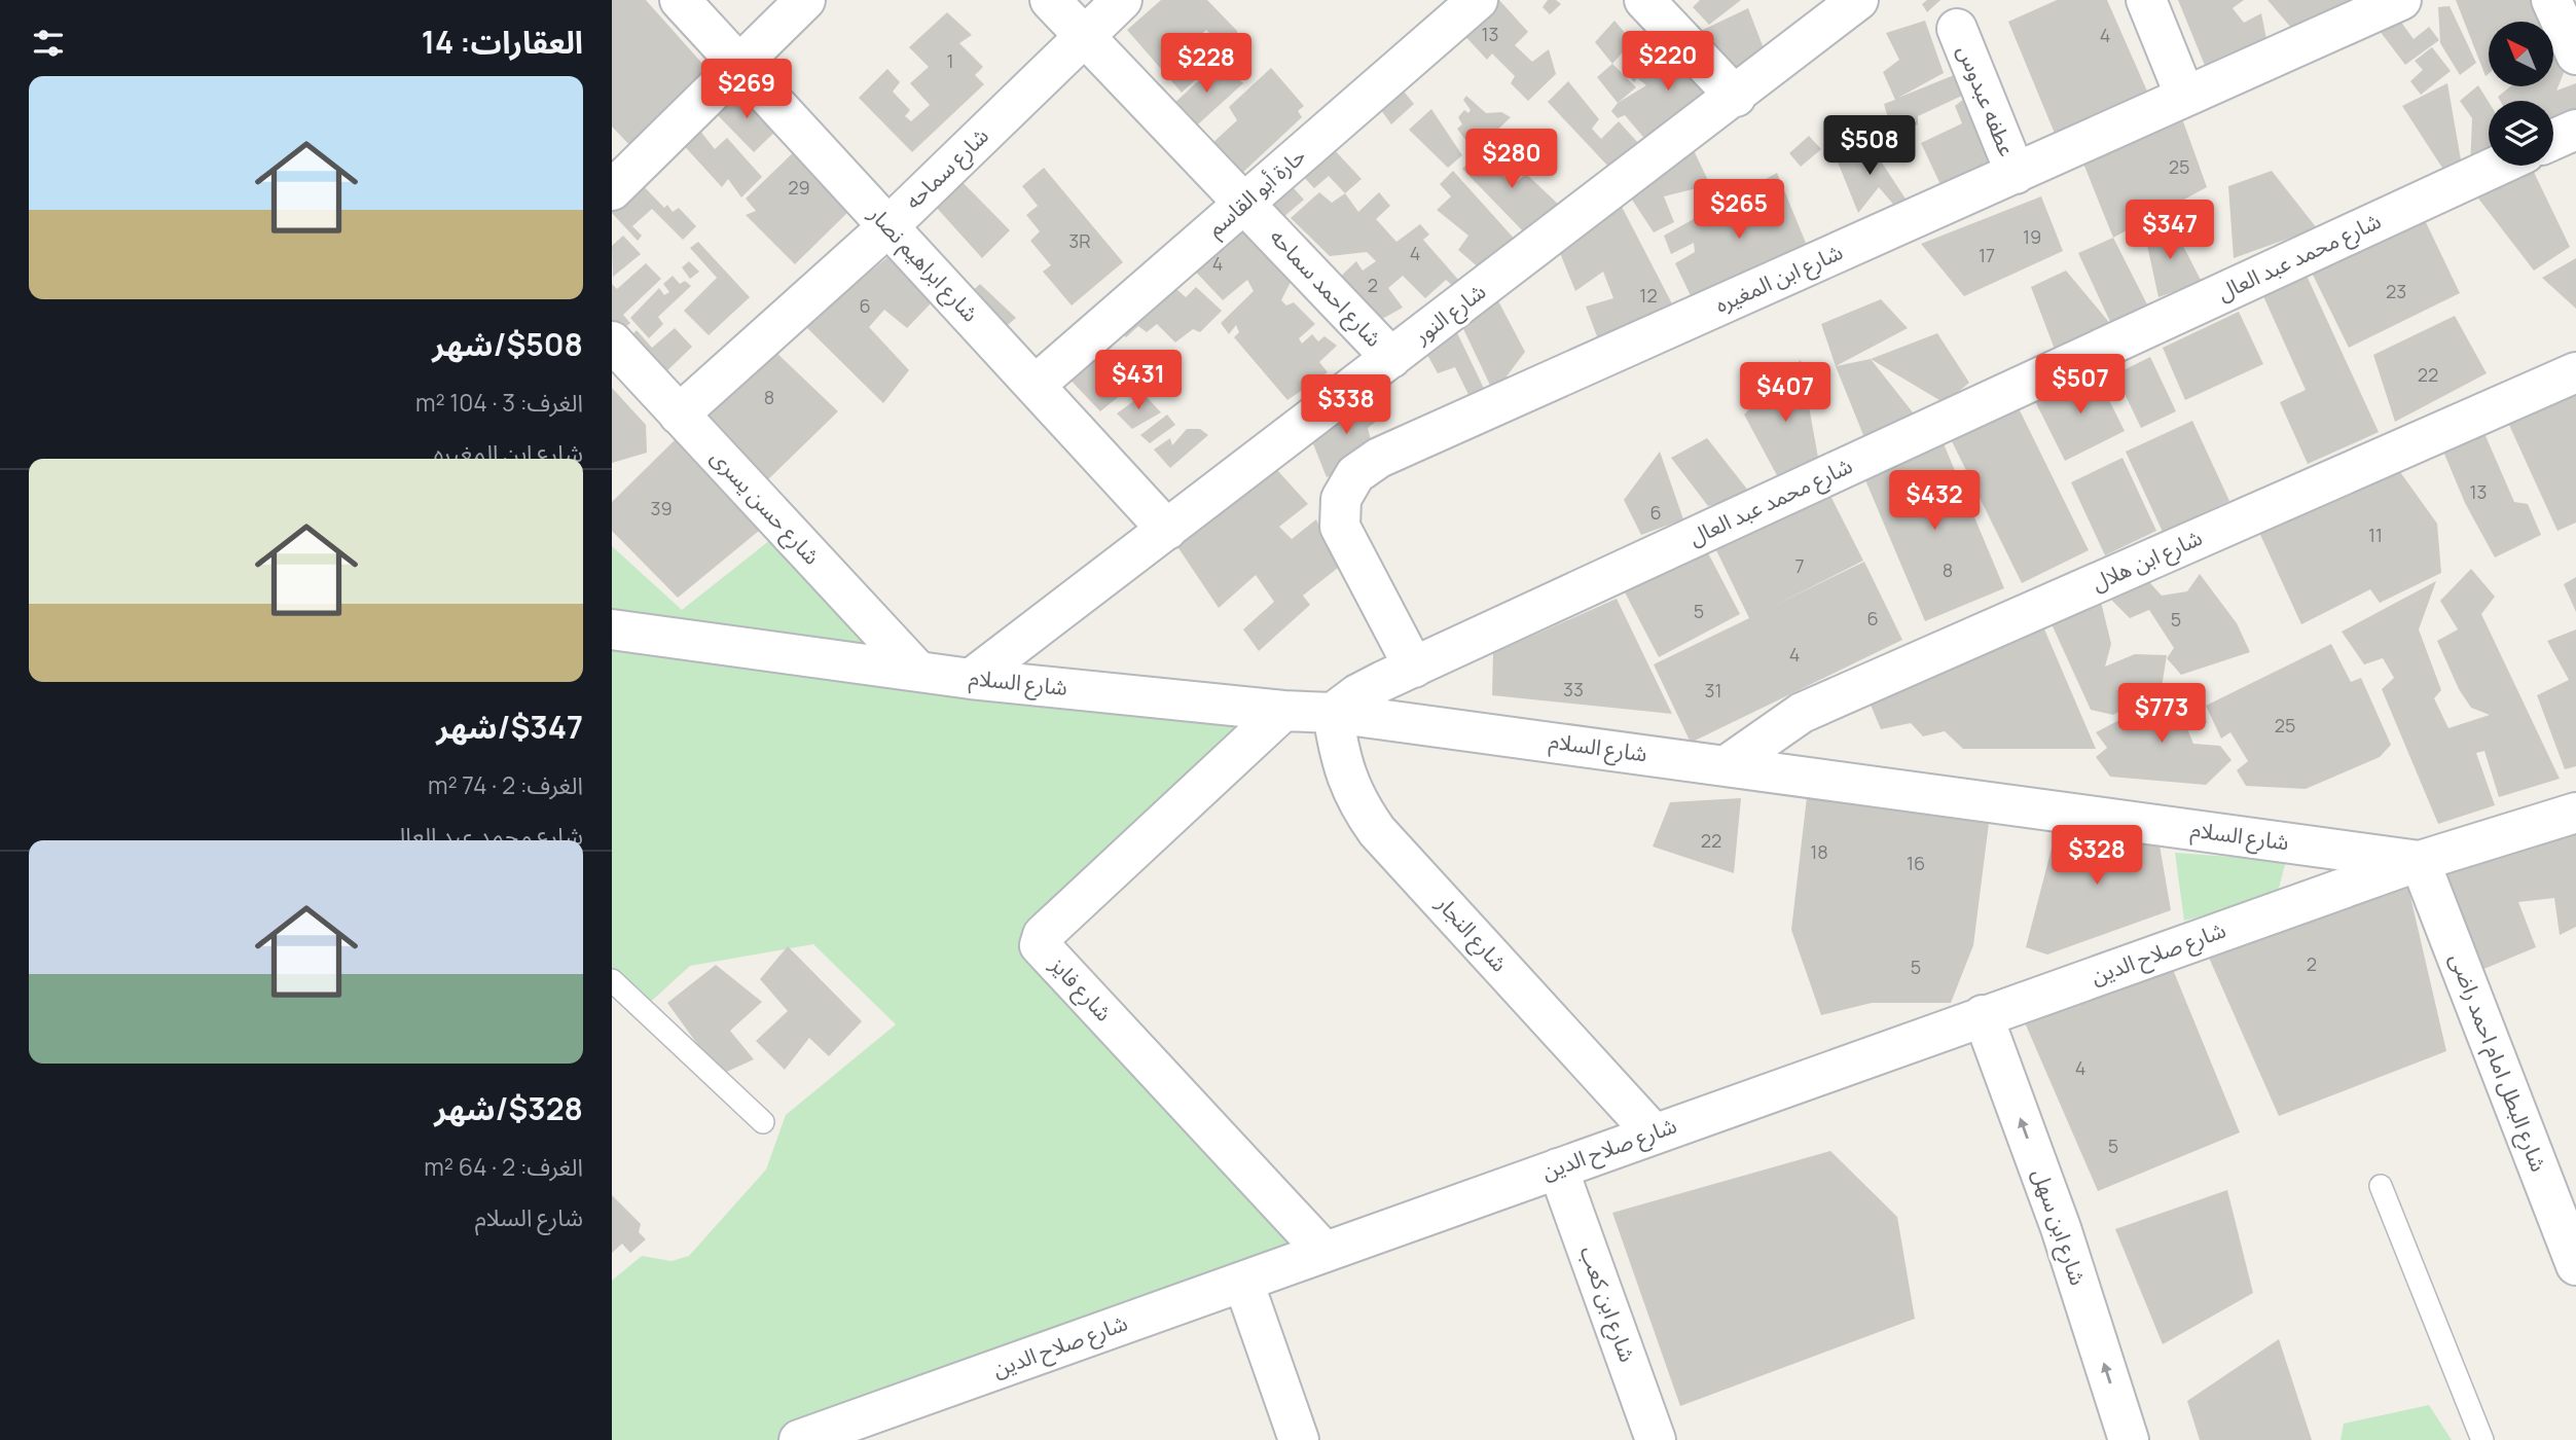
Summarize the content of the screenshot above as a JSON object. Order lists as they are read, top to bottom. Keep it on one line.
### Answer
{"streets":{"street":["عطفه عبدوس","شارع سماحه","حارة أبو القاسم","شارع محمد عبد العال","شارع ابراهيم نصار","شارع ابن المغيره","شارع احمد سماحه","شارع النور","شارع حسن يسرى","شارع ابن هلال","شارع السلام","شارع النجار","شارع صلاح الدين","شارع فايز","شارع البطل امام احمد راضى","شارع ابن سهل","شارع ابن كعب"]},"crossings":[["عطفه عبدوس","شارع ابن المغيره"],["شارع سماحه","شارع ابراهيم نصار"],["شارع سماحه","شارع احمد سماحه"],["شارع سماحه","شارع حسن يسرى"],["حارة أبو القاسم","شارع ابراهيم نصار"],["حارة أبو القاسم","شارع احمد سماحه"],["شارع محمد عبد العال","شارع ابن المغيره"],["شارع محمد عبد العال","شارع السلام"],["شارع محمد عبد العال","شارع النجار"],["شارع ابراهيم نصار","شارع النور"],["شارع احمد سماحه","شارع النور"],["شارع النور","شارع السلام"],["شارع حسن يسرى","شارع السلام"],["شارع ابن هلال","شارع السلام"],["شارع السلام","شارع النجار"],["شارع السلام","شارع صلاح الدين"],["شارع السلام","شارع فايز"],["شارع السلام","شارع البطل امام احمد راضى"],["شارع النجار","شارع صلاح الدين"],["شارع صلاح الدين","شارع فايز"],["شارع صلاح الدين","شارع البطل امام احمد راضى"],["شارع صلاح الدين","شارع ابن سهل"],["شارع صلاح الدين","شارع ابن كعب"]],"one_way":["شارع ابن سهل"],"house_numbers":["13","4","1","25","29","19","3R","4","17","4","2","23","12","6","22","8","13","39","6","11","7","8","5","6","5","4","33","31","25","22","18","16","2","5","4","5"],"north":"top left","page":{"heading":"العقارات: 14","price":["$220","$228","$269","$508","$280","$265","$347","$431","$507","$407","$338","$432","$773","$328"],"list":[{"name":"$508/شهر","note":"الغرف: 3 · 104 m² · شارع ابن المغيره"},{"name":"$347/شهر","note":"الغرف: 2 · 74 m² · شارع محمد عبد العال"},{"name":"$328/شهر","note":"الغرف: 2 · 64 m² · شارع السلام"}]}}
